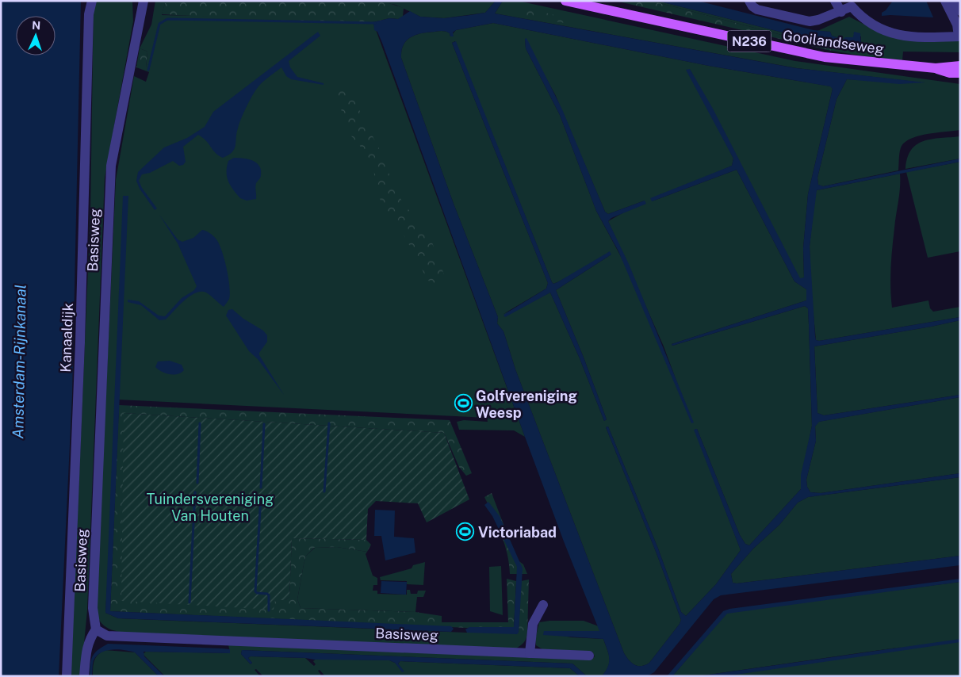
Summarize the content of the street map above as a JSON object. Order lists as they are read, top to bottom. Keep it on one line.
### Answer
{"streets":{"main road":["N236","Gooilandseweg"],"street":["Basisweg","Kanaaldijk"]},"water":["Amsterdam-Rijnkanaal"],"parks":["Tuindersvereniging Van Houten"],"places":{"sports":["Golfvereniging Weesp","Victoriabad"]},"north":"top"}
